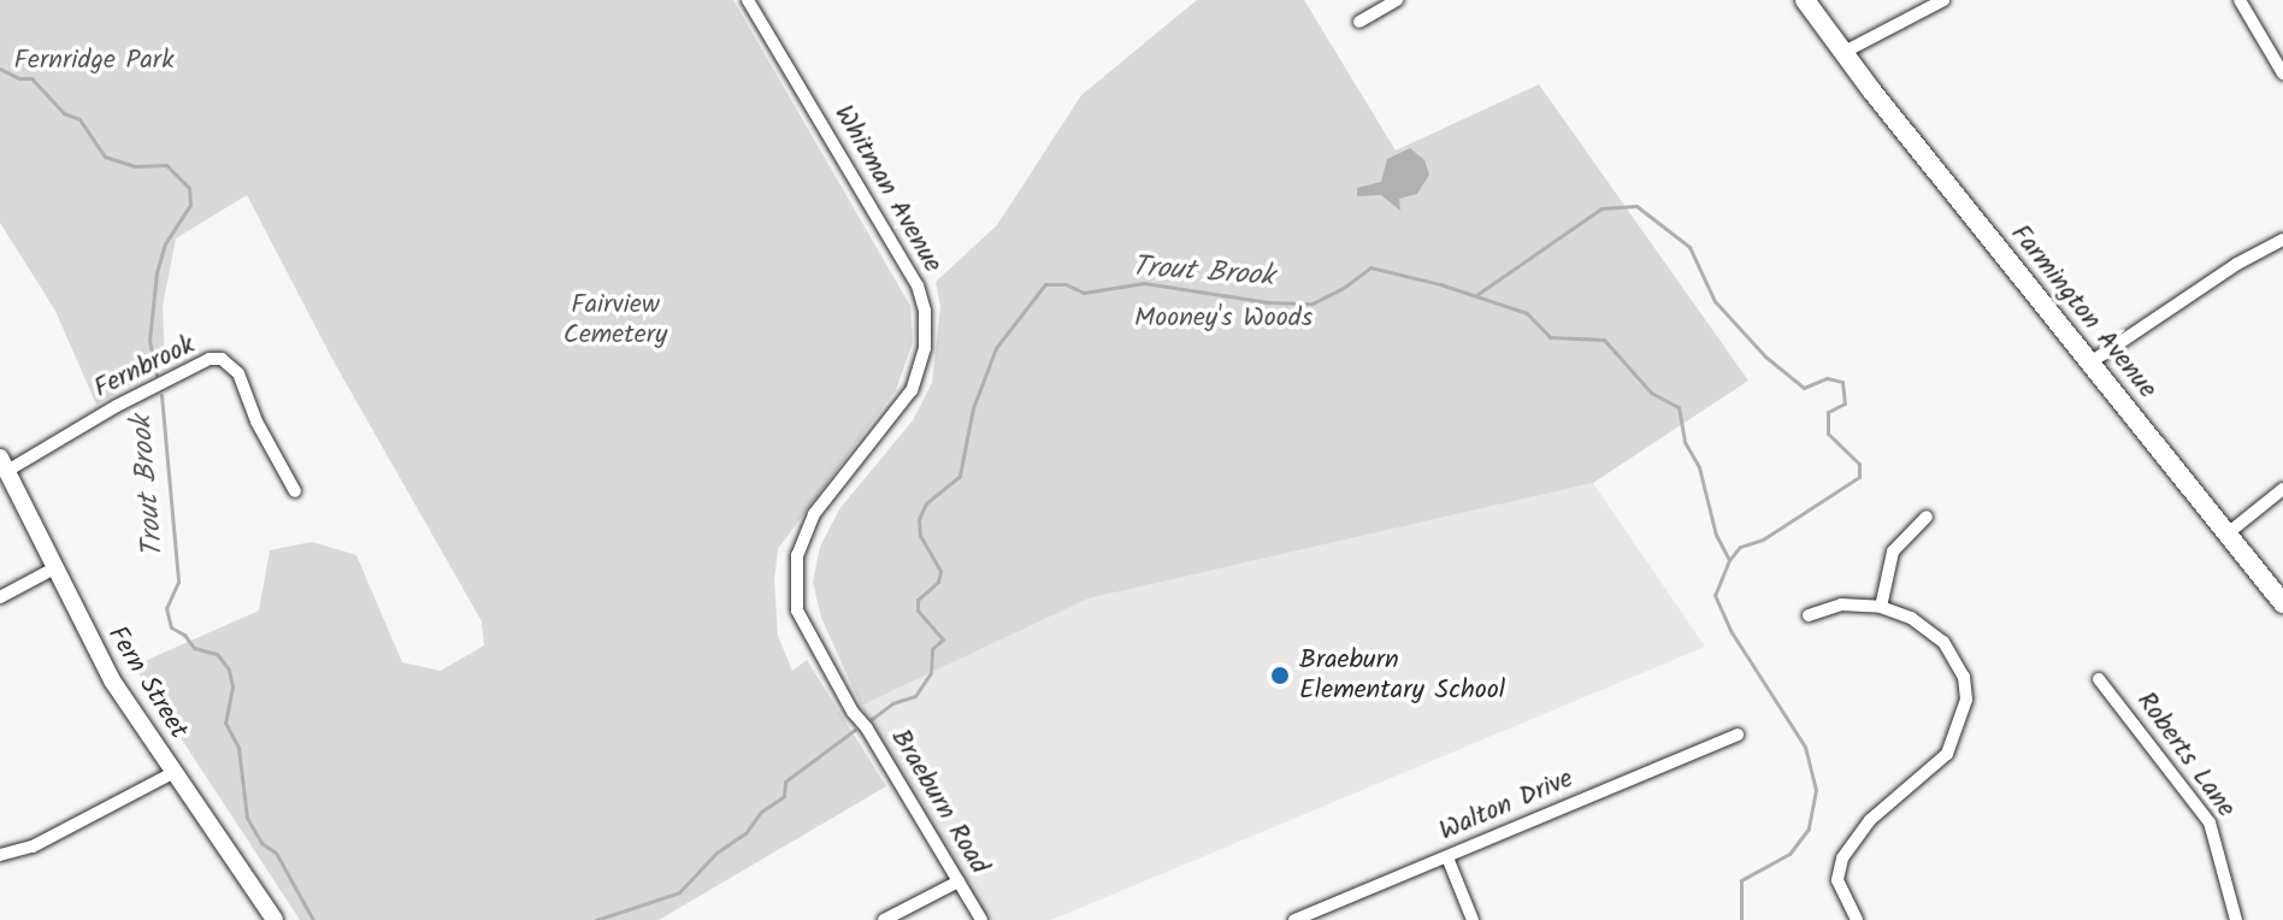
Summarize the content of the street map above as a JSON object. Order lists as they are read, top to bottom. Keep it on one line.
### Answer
{"streets":{"main road":["Farmington Avenue"],"street":["Whitman Avenue","Fernbrook","Fern Street","Roberts Lane","Braeburn Road","Walton Drive"]},"crossings":[["Whitman Avenue","Braeburn Road"],["Fernbrook","Fern Street"]],"water":["Trout Brook"],"parks":["Fernridge Park","Fairview Cemetery","Mooney's Woods"],"places":["Braeburn Elementary School"]}
